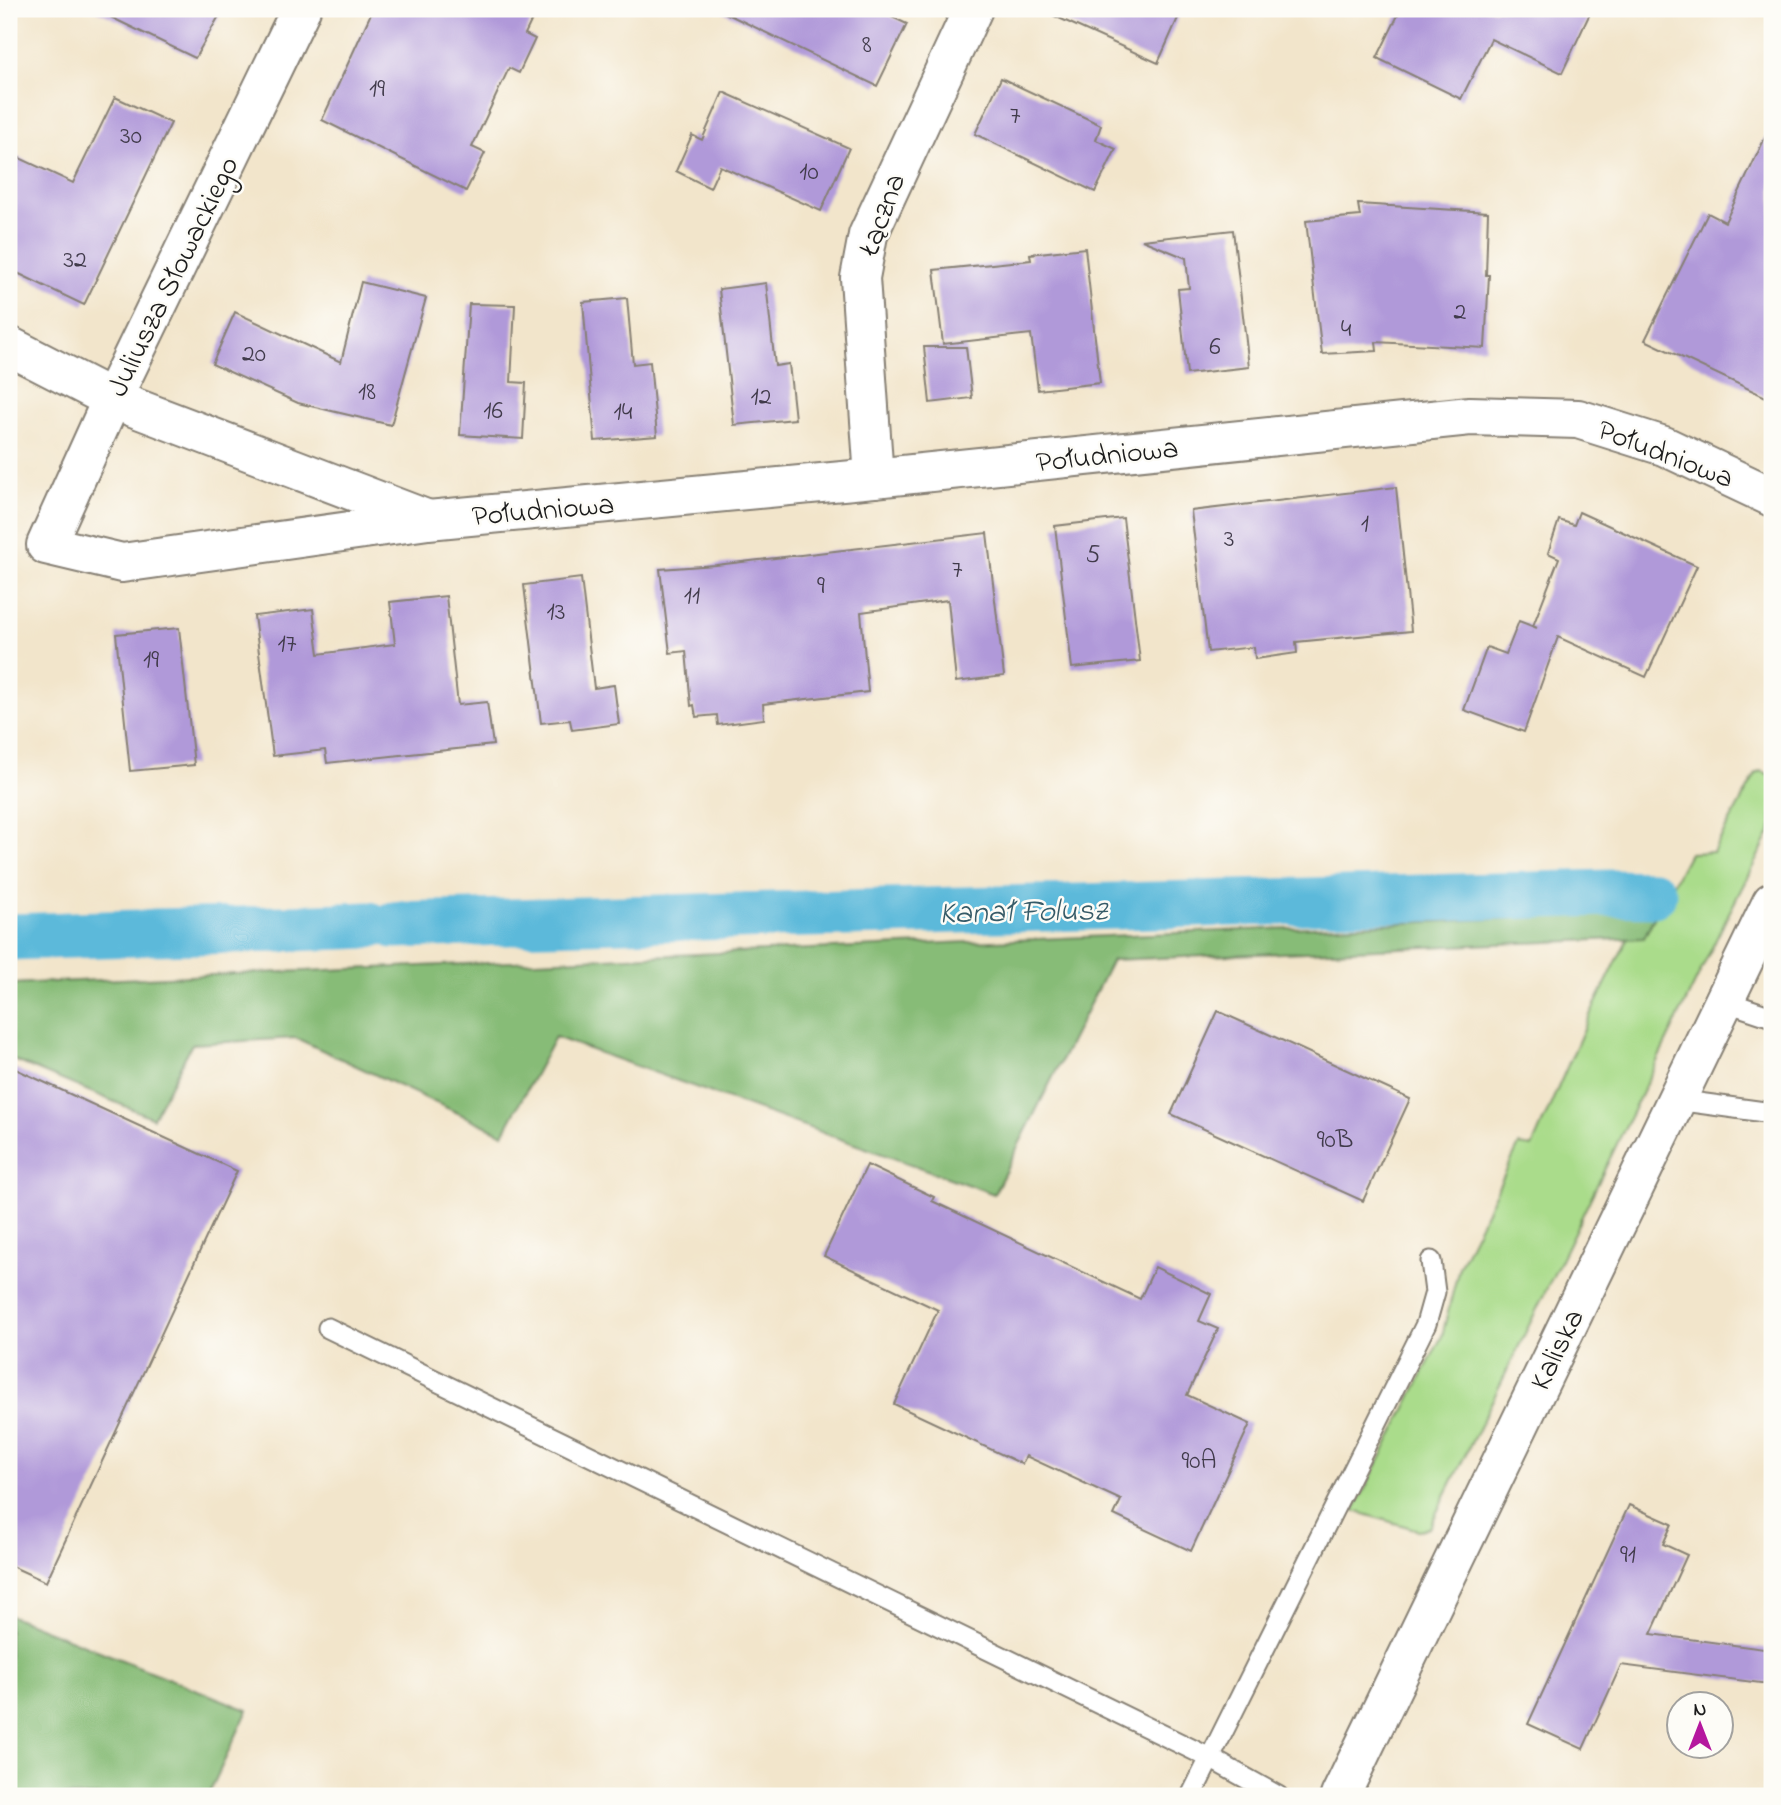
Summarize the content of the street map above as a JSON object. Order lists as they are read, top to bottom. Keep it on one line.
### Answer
{"streets":{"street":["Łączna","Juliusza Słowackiego","Południowa","Kaliska"]},"crossings":[["Łączna","Południowa"],["Juliusza Słowackiego","Południowa"]],"water":["Kanał Folusz"],"house_numbers":["8","19","7","30","10","32","2","4","6","20","18","12","16","14","1","3","5","7","9","11","13","17","19","90B","90A","91"],"north":"top"}
